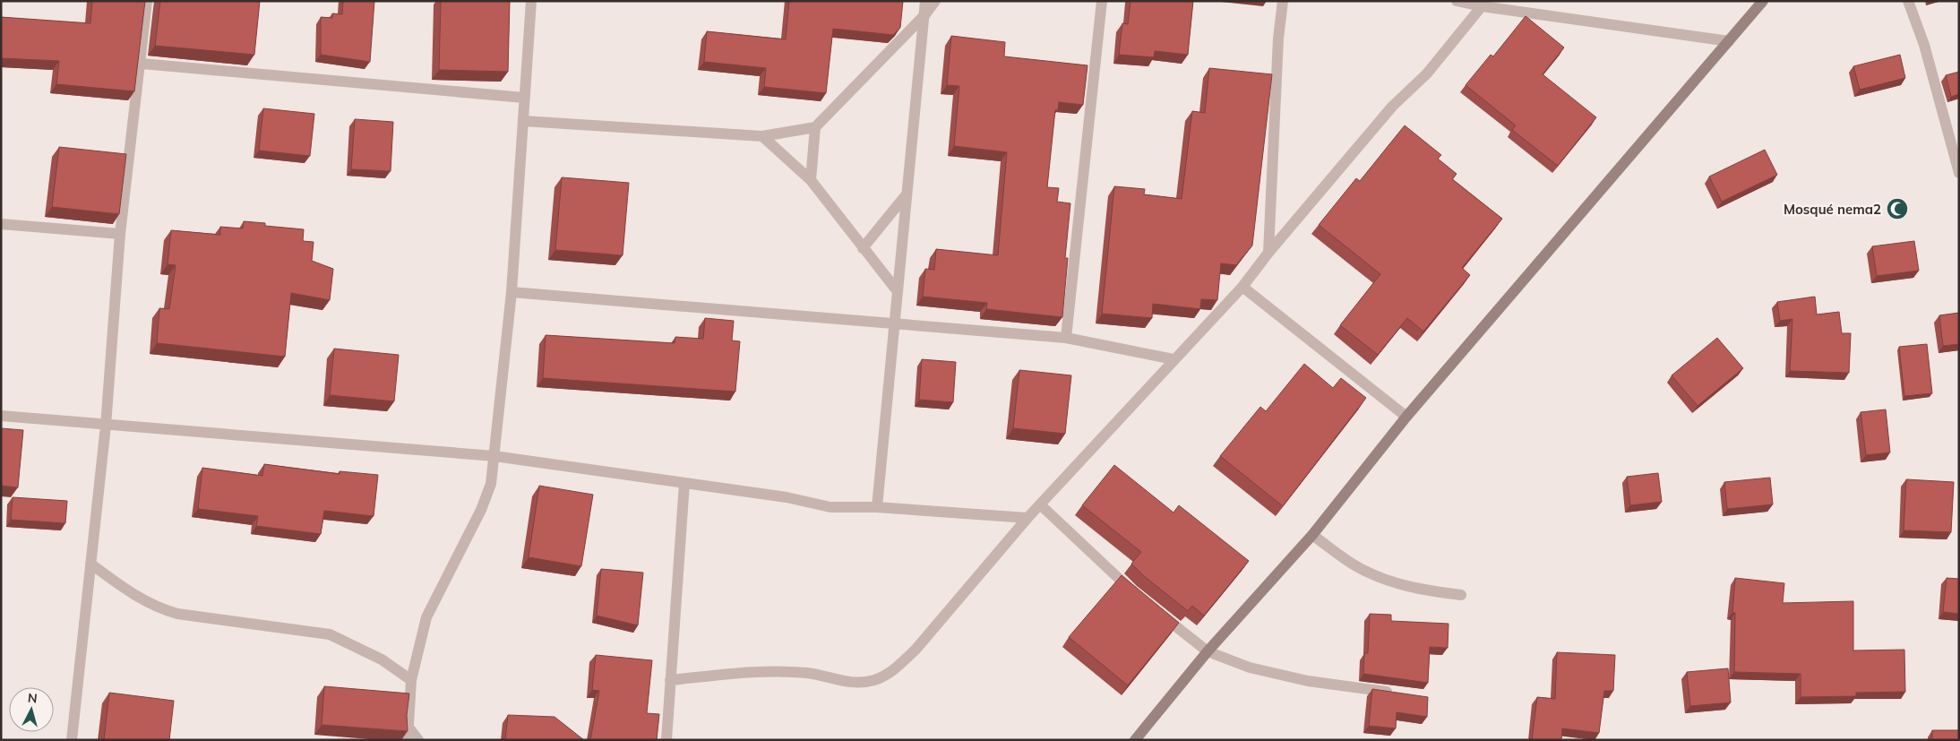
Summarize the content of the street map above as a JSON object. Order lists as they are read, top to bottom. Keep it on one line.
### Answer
{"places":{"mosque":["Mosqué nema2"]},"north":"top"}
